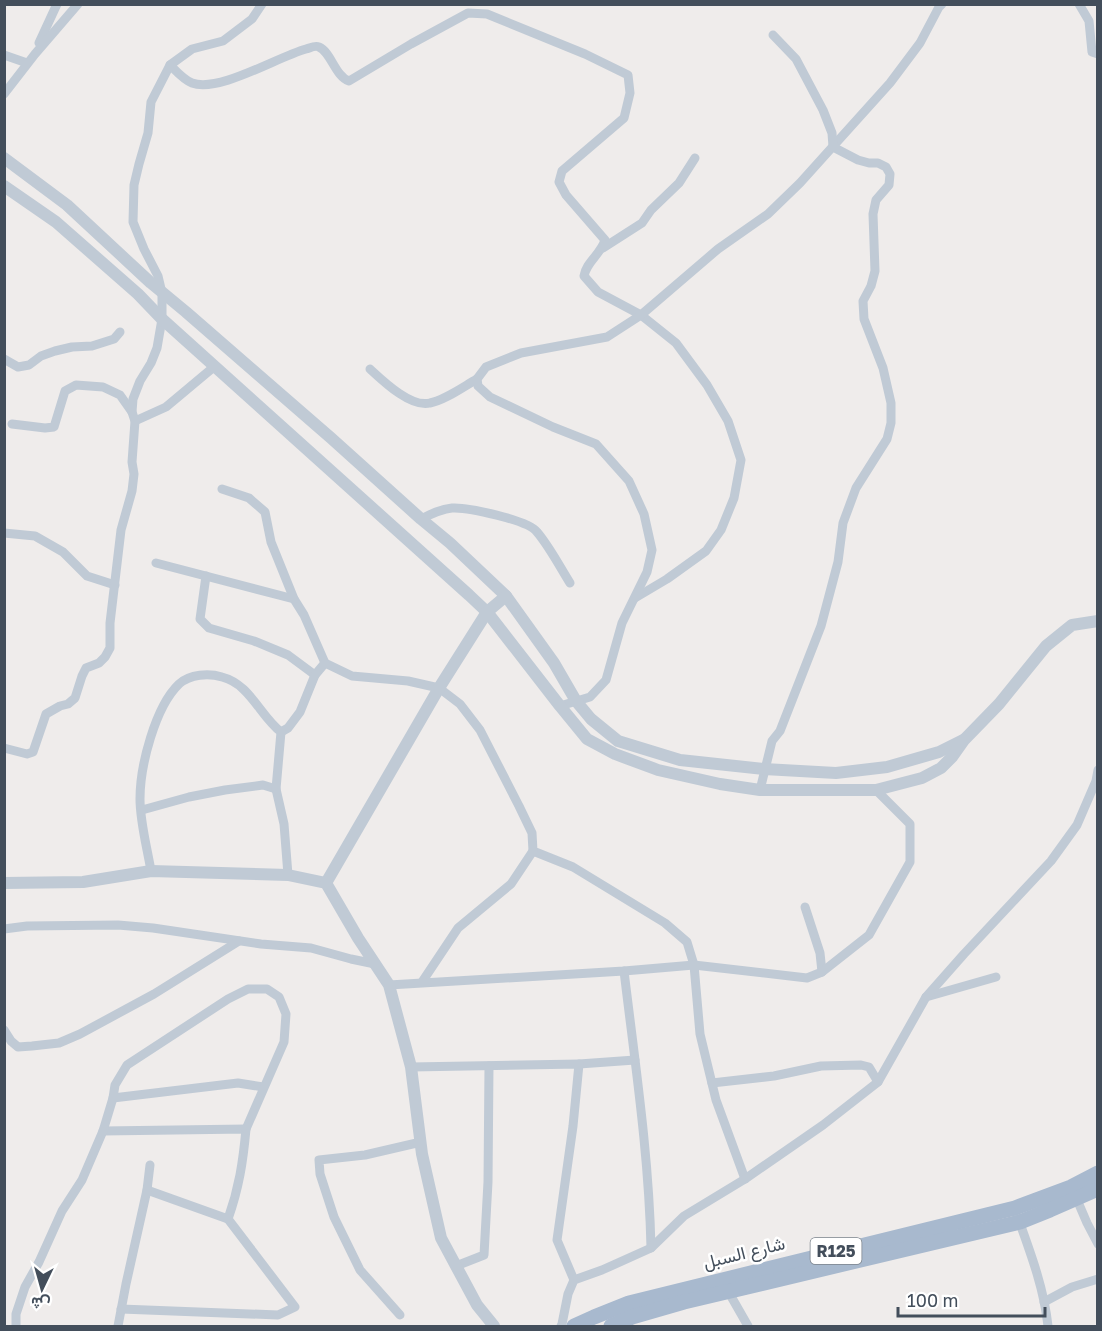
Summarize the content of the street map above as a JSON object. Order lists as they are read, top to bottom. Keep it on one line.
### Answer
{"streets":{"main road":["R125","شارع السبل"]},"scale_bar":"100 m","north":"bottom"}
